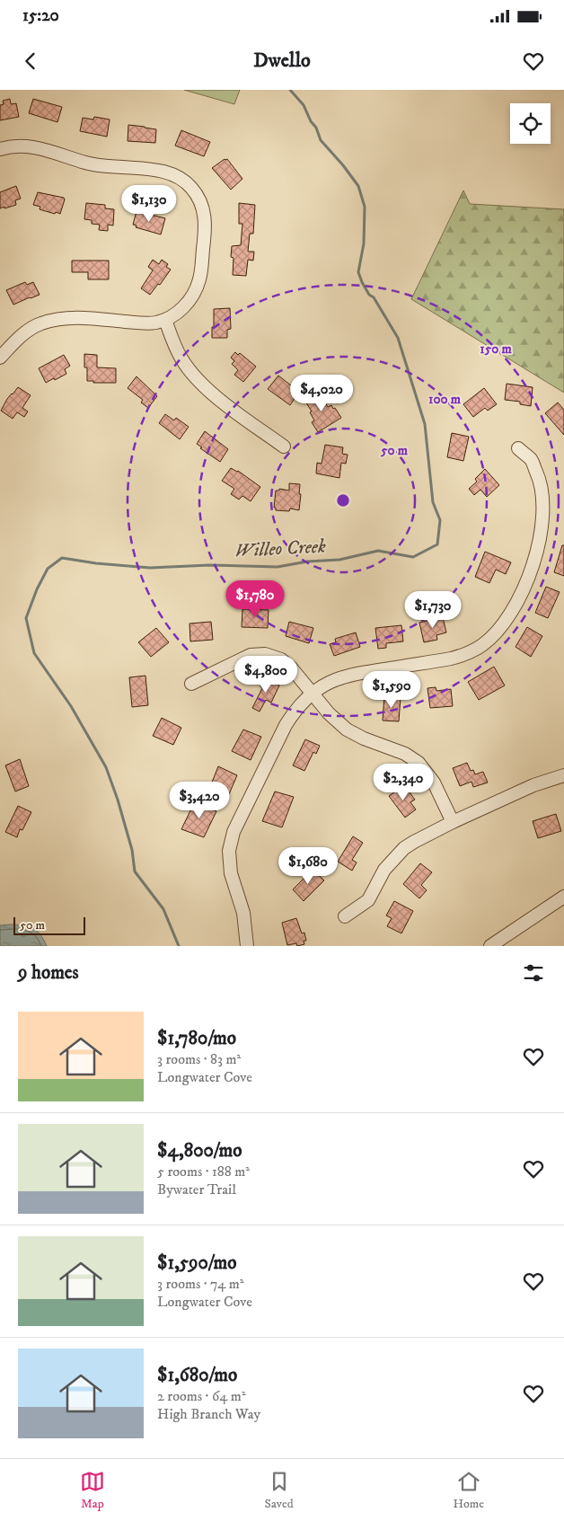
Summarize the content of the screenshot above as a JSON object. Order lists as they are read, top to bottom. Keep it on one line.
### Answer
{"water":["Willeo Creek"],"scale_bar":"50 m","page":{"status":"15:20","header":"Dwello","price":["$1,130","$4,020","$1,780","$1,730","$4,800","$1,590","$2,340","$3,420","$1,680"],"scale":"50 m","heading":"9 homes","list":[{"name":"$1,780/mo","note":"3 rooms · 83 m² · Longwater Cove"},{"name":"$4,800/mo","note":"5 rooms · 188 m² · Bywater Trail"},{"name":"$1,590/mo","note":"3 rooms · 74 m² · Longwater Cove"},{"name":"$1,680/mo","note":"2 rooms · 64 m² · High Branch Way"}],"tabs":["Map","Saved","Home"]},"rings":["150 m","100 m","50 m"]}
